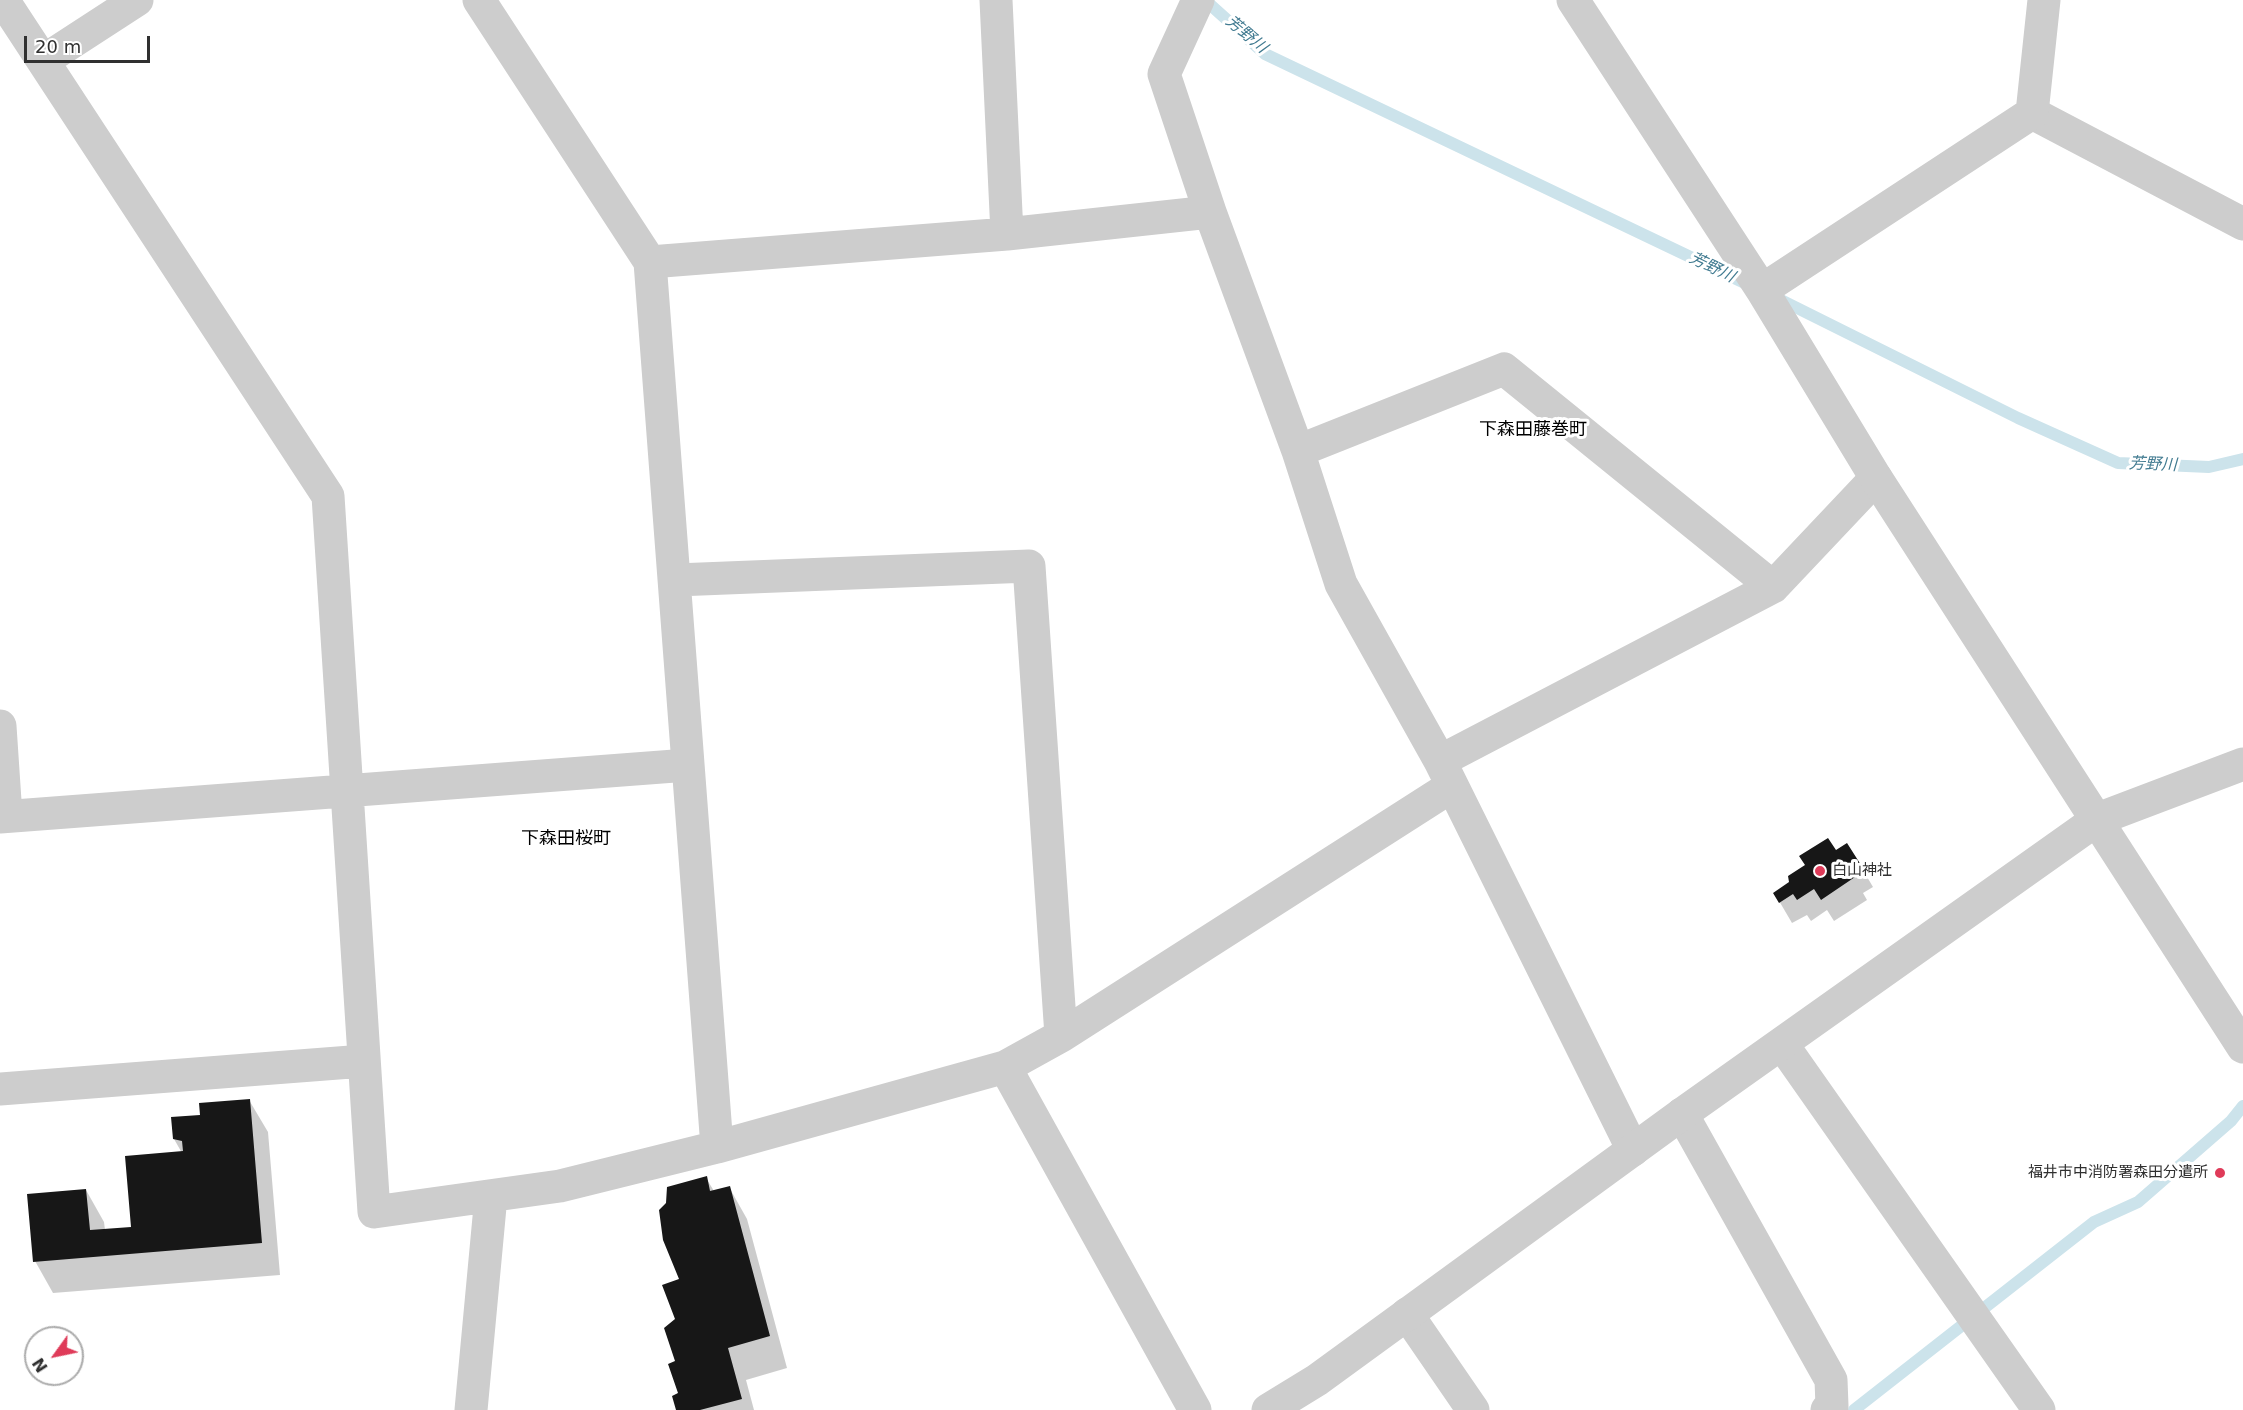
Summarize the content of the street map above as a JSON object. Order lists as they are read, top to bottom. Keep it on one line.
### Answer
{"districts":["下森田藤巻町","下森田桜町"],"water":["芳野川"],"places":["白山神社","福井市中消防署森田分遣所"],"scale_bar":"20 m","north":"bottom left"}
